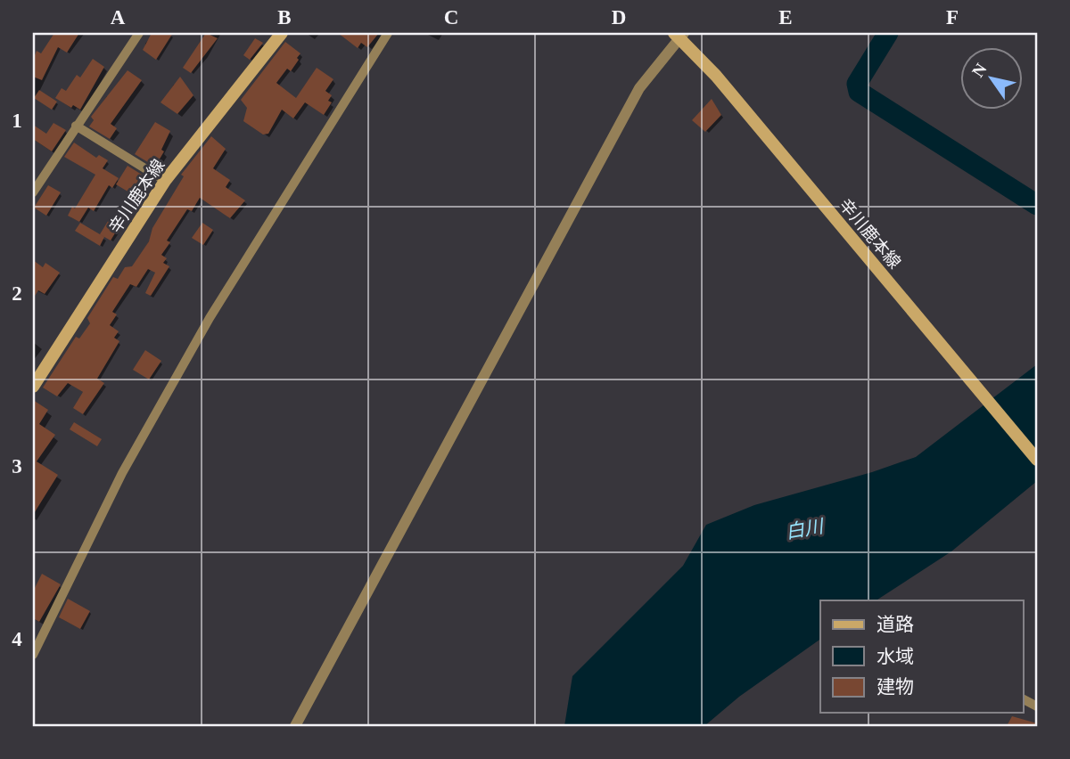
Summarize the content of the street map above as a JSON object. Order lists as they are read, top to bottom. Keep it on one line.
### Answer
{"streets":{"main road":["辛川鹿本線"]},"water":["白川"],"legend":["道路","水域","建物"],"north":"top left","grid":{"columns":["A","B","C","D","E","F"],"rows":["1","2","3","4"]}}
